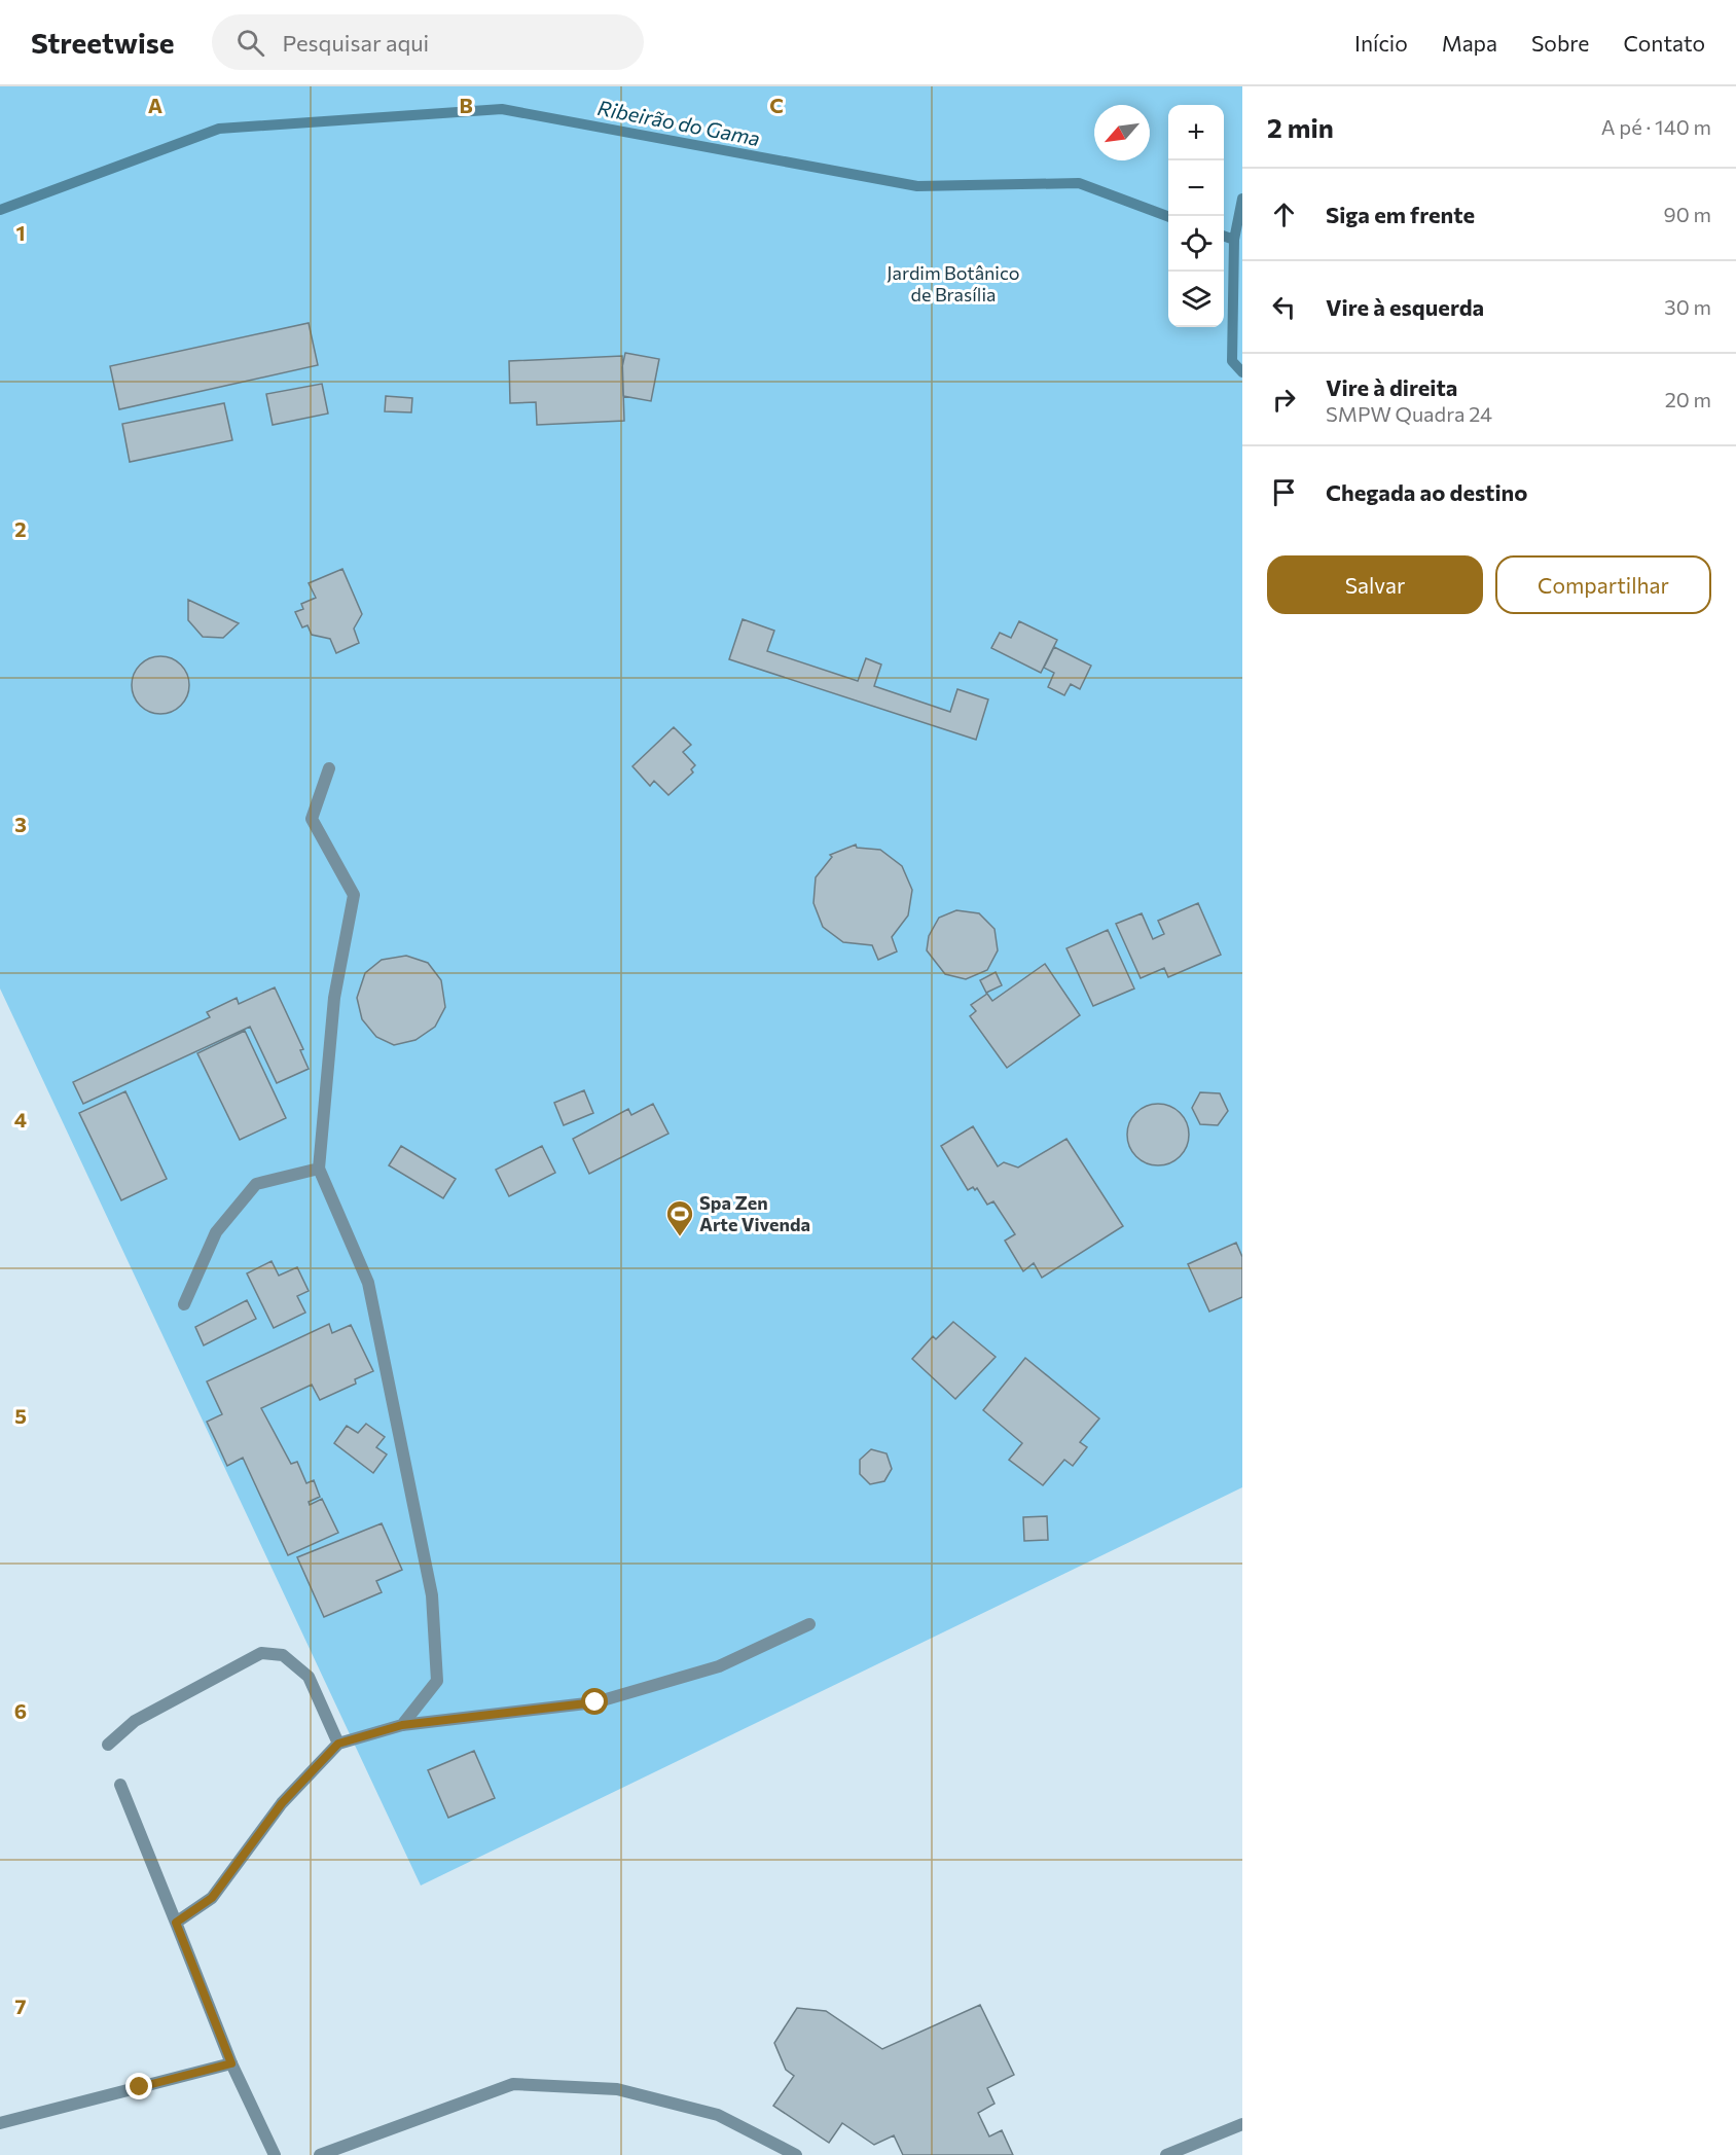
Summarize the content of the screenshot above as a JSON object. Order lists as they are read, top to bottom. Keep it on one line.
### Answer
{"water":["Ribeirão do Gama"],"parks":["Jardim Botânico de Brasília"],"places":{"sports":["Spa Zen Arte Vivenda"]},"north":"bottom left","page":{"header":"Streetwise","search":"Pesquisar aqui","nav":["Início","Mapa","Sobre","Contato"],"heading":["2 min","A pé · 140 m"],"map_buttons":["+","−"],"list":[["Siga em frente","90 m"],["Vire à esquerda","30 m"],["Vire à direita","SMPW Quadra 24","20 m"],"Chegada ao destino"],"buttons":["Salvar","Compartilhar"]},"grid":{"columns":["A","B","C"],"rows":["1","2","3","4","5","6","7"]}}
